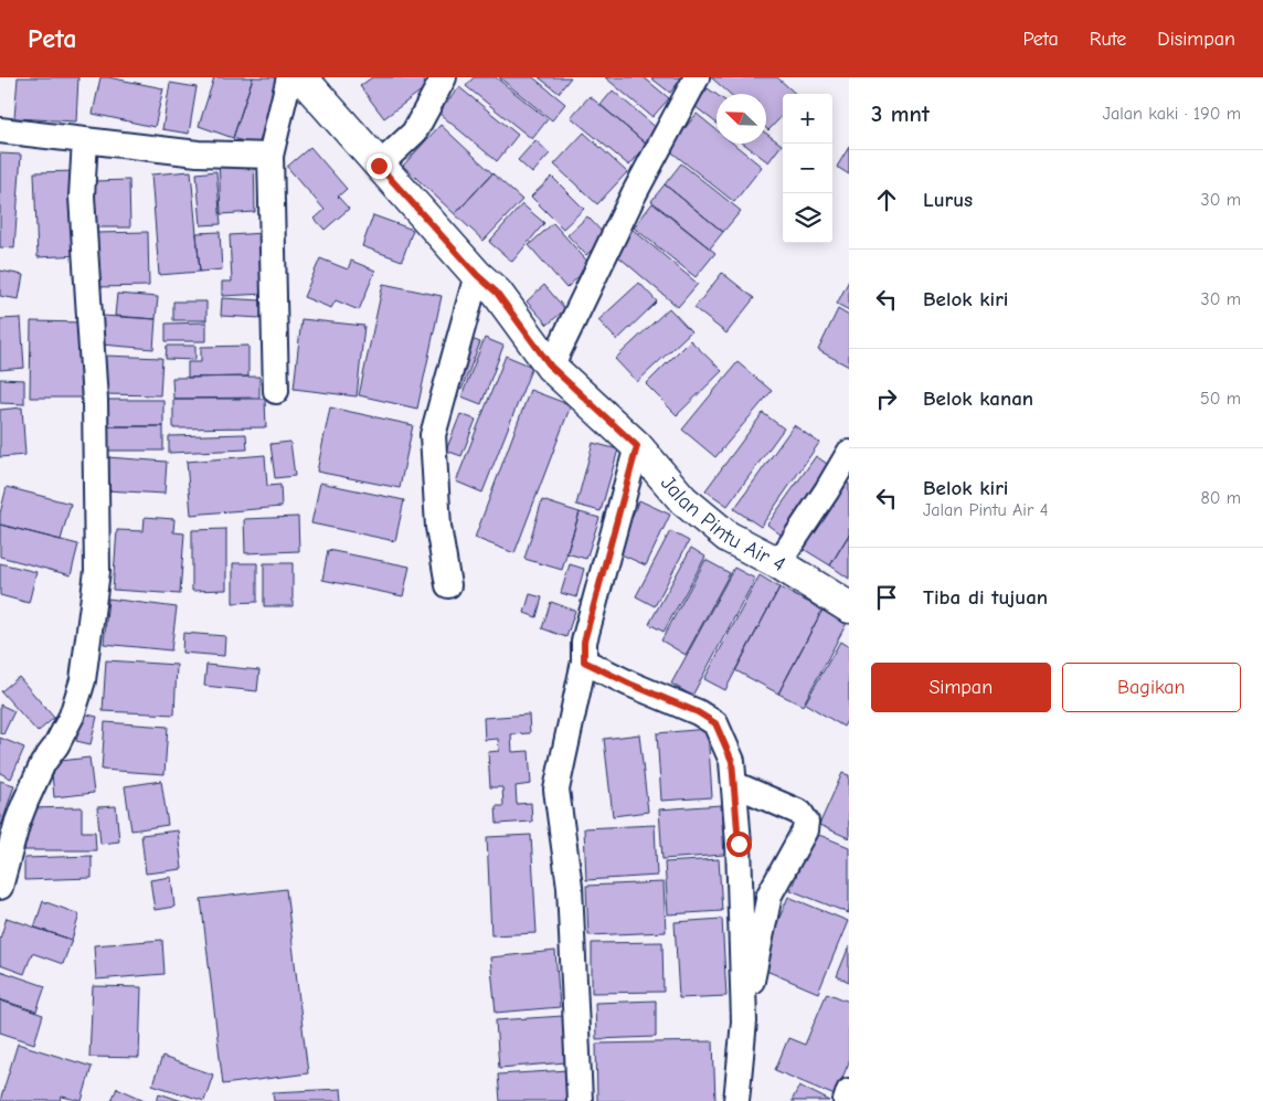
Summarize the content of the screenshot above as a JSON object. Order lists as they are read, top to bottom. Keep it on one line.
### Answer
{"streets":{"main road":["Jalan Pintu Air 4"]},"north":"top left","page":{"header":"Peta","nav":["Peta","Rute","Disimpan"],"heading":["3 mnt","Jalan kaki · 190 m"],"map_buttons":["+","−"],"list":[["Lurus","30 m"],["Belok kiri","30 m"],["Belok kanan","50 m"],["Belok kiri","Jalan Pintu Air 4","80 m"],"Tiba di tujuan"],"buttons":["Simpan","Bagikan"]}}
